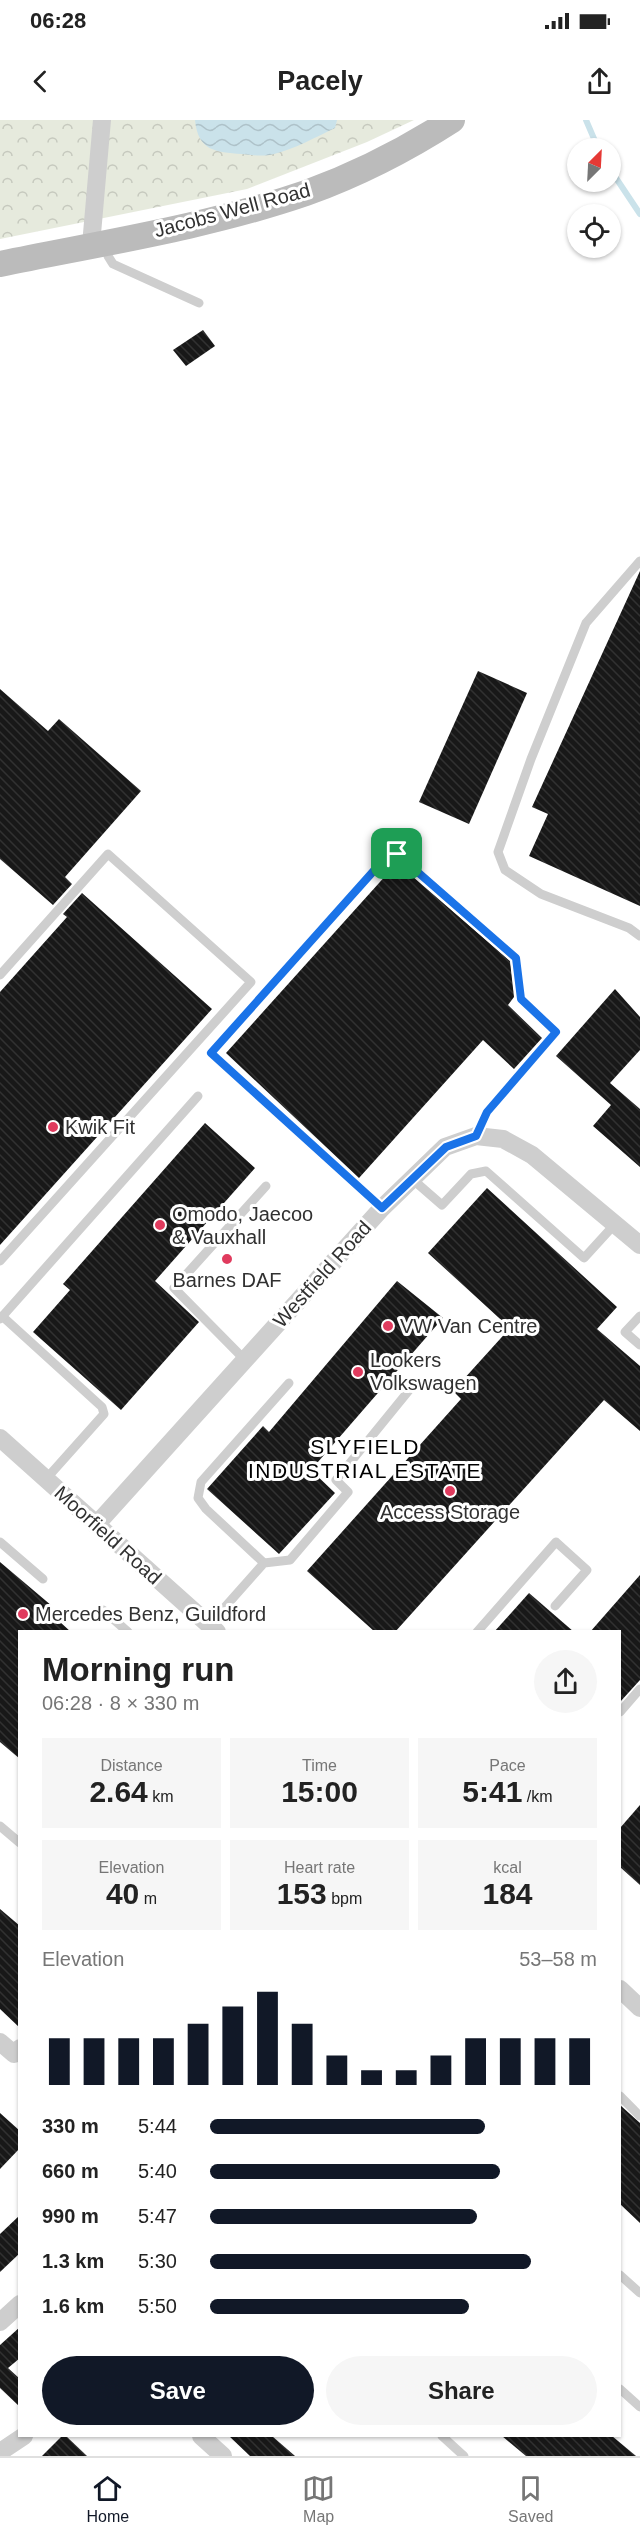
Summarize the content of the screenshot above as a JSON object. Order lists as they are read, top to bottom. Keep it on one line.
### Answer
{"streets":{"street":["Jacobs Well Road","Westfield Road","Moorfield Road"]},"crossings":[["Westfield Road","Moorfield Road"]],"districts":["SLYFIELD INDUSTRIAL ESTATE"],"places":["Kwik Fit","Omodo, Jaecoo & Vauxhall","Barnes DAF","VW Van Centre","Lookers Volkswagen","Access Storage","Mercedes Benz, Guildford"],"north":"top right","page":{"status":"06:28","header":"Pacely","heading":["Morning run","06:28 · 8 × 330 m"],"stats":[["Distance","2.64 km"],["Time","15:00"],["Pace","5:41 /km"],["Elevation","40 m"],["Heart rate","153 bpm"],["kcal","184"]],"chart":["Elevation","53–58 m"],"list":[{"name":"330 m","note":"5:44"},{"name":"660 m","note":"5:40"},{"name":"990 m","note":"5:47"},{"name":"1.3 km","note":"5:30"},{"name":"1.6 km","note":"5:50"}],"buttons":["Save","Share"],"tabs":["Home","Map","Saved"]}}
